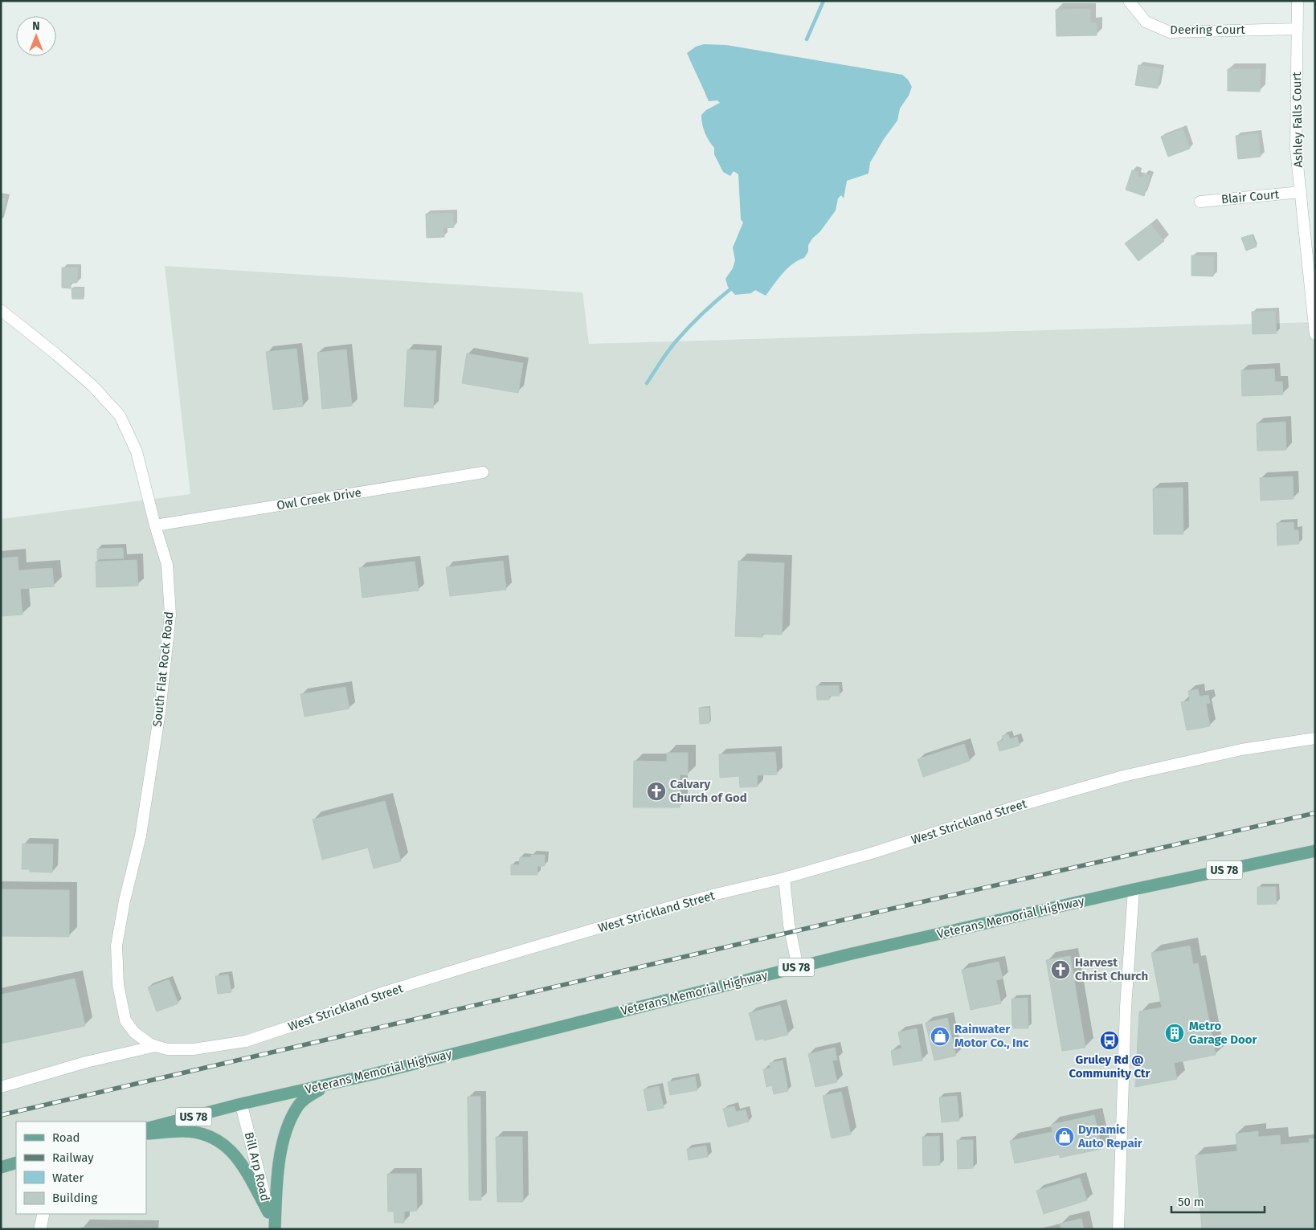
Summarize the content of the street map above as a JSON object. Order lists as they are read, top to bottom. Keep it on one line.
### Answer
{"streets":{"main road":["US 78","Veterans Memorial Highway","Bill Arp Road"],"street":["Deering Court","Ashley Falls Court","Blair Court","Owl Creek Drive","South Flat Rock Road","West Strickland Street"]},"crossings":[["Deering Court","Ashley Falls Court"],["Ashley Falls Court","Blair Court"],["Owl Creek Drive","South Flat Rock Road"],["South Flat Rock Road","West Strickland Street"],["Veterans Memorial Highway","Bill Arp Road"]],"places":{"church":["Calvary Church of God","Harvest Christ Church"],"building":["Metro Garage Door"],"shop":["Rainwater Motor Co., Inc","Dynamic Auto Repair"],"bus stop":["Gruley Rd @ Community Ctr"]},"legend":["Road","Railway","Water","Building"],"scale_bar":"50 m","north":"top"}
